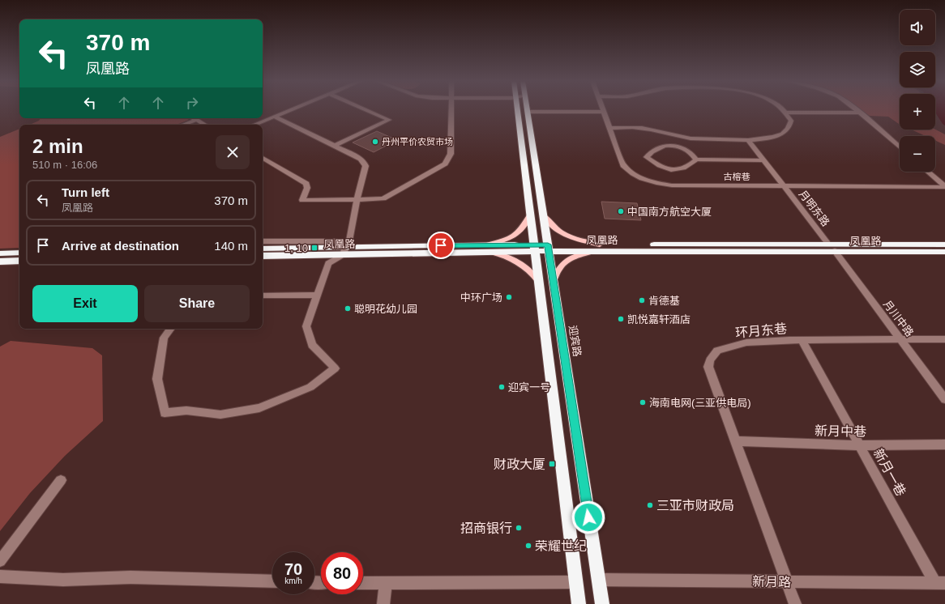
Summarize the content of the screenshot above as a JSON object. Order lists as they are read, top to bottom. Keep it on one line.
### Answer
{"streets":{"highway":["凤凰路","迎宾路"],"street":["古榕巷","月明东路","月川中路","环月东巷","新月中巷","新月一巷","新月路"]},"crossings":[["古榕巷","月明东路"],["月明东路","凤凰路"],["凤凰路","月川中路"],["凤凰路","迎宾路"],["月川中路","环月东巷"],["环月东巷","新月中巷"],["环月东巷","新月一巷"],["环月东巷","新月路"],["迎宾路","新月路"],["新月中巷","新月一巷"],["新月一巷","新月路"]],"places":{"other":["丹州平价农贸市场","中国南方航空大厦","中环广场","肯德基","聪明花幼儿园","凯悦嘉轩酒店","迎宾一号","海南电网(三亚供电局)","三亚市财政局","招商银行","荣耀世纪"],"transit":["1, 10","财政大厦"]},"page":{"map_buttons":["+","−"],"turn":["370 m","凤凰路"],"heading":["2 min","510 m · 16:06"],"list":[{"name":"Turn left","note":"凤凰路","value":"370 m"},{"name":"Arrive at destination","value":"140 m"}],"buttons":["Exit","Share"],"speed":"70 km/h","limit":"80"}}
